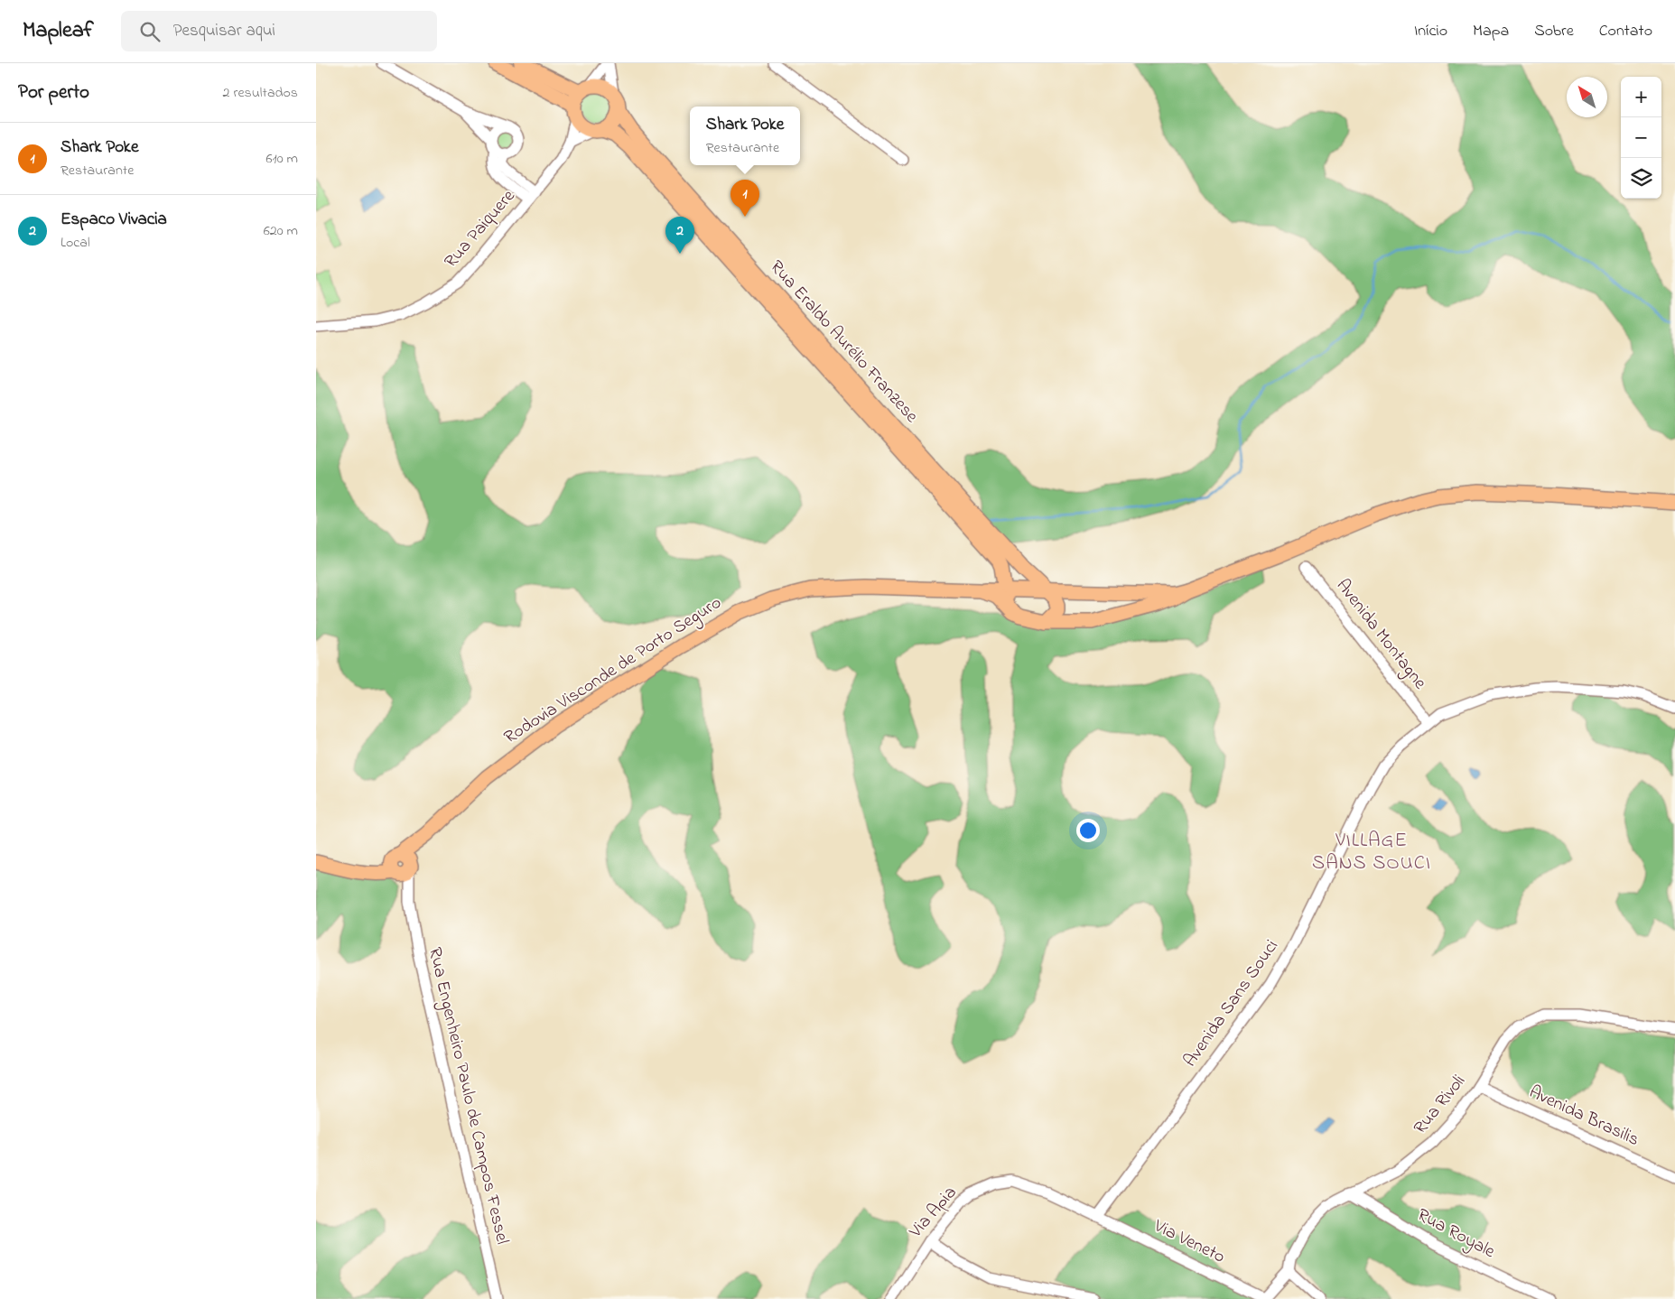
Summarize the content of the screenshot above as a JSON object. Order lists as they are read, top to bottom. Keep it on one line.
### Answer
{"streets":{"main road":["Rua Eraldo Aurélio Franzese","Rodovia Visconde de Porto Seguro"],"street":["Rua Paiquere","Avenida Montagne","Avenida Sans Souci","Rua Engenheiro Paulo de Campos Fessel","Rua Rivoli","Avenida Brasilis","Via Apia","Rua Royale","Via Veneto"]},"crossings":[["Rua Paiquere","Rua Eraldo Aurélio Franzese"],["Rua Eraldo Aurélio Franzese","Rodovia Visconde de Porto Seguro"],["Avenida Montagne","Avenida Sans Souci"],["Rodovia Visconde de Porto Seguro","Rua Engenheiro Paulo de Campos Fessel"],["Avenida Sans Souci","Via Apia"],["Avenida Sans Souci","Via Veneto"],["Rua Rivoli","Avenida Brasilis"],["Rua Rivoli","Rua Royale"],["Rua Rivoli","Via Veneto"],["Via Apia","Via Veneto"]],"districts":["VILLAGE SANS SOUCI"],"north":"top left","page":{"header":"Mapleaf","search":"Pesquisar aqui","nav":["Início","Mapa","Sobre","Contato"],"heading":["Por perto","2 resultados"],"map_buttons":["+","−"],"popup":["Shark Poke","Restaurante"],"list":[{"mark":"1","name":"Shark Poke","note":"Restaurante","value":"610 m"},{"mark":"2","name":"Espaco Vivacia","note":"Local","value":"620 m"}],"pins":["1","2"]}}
